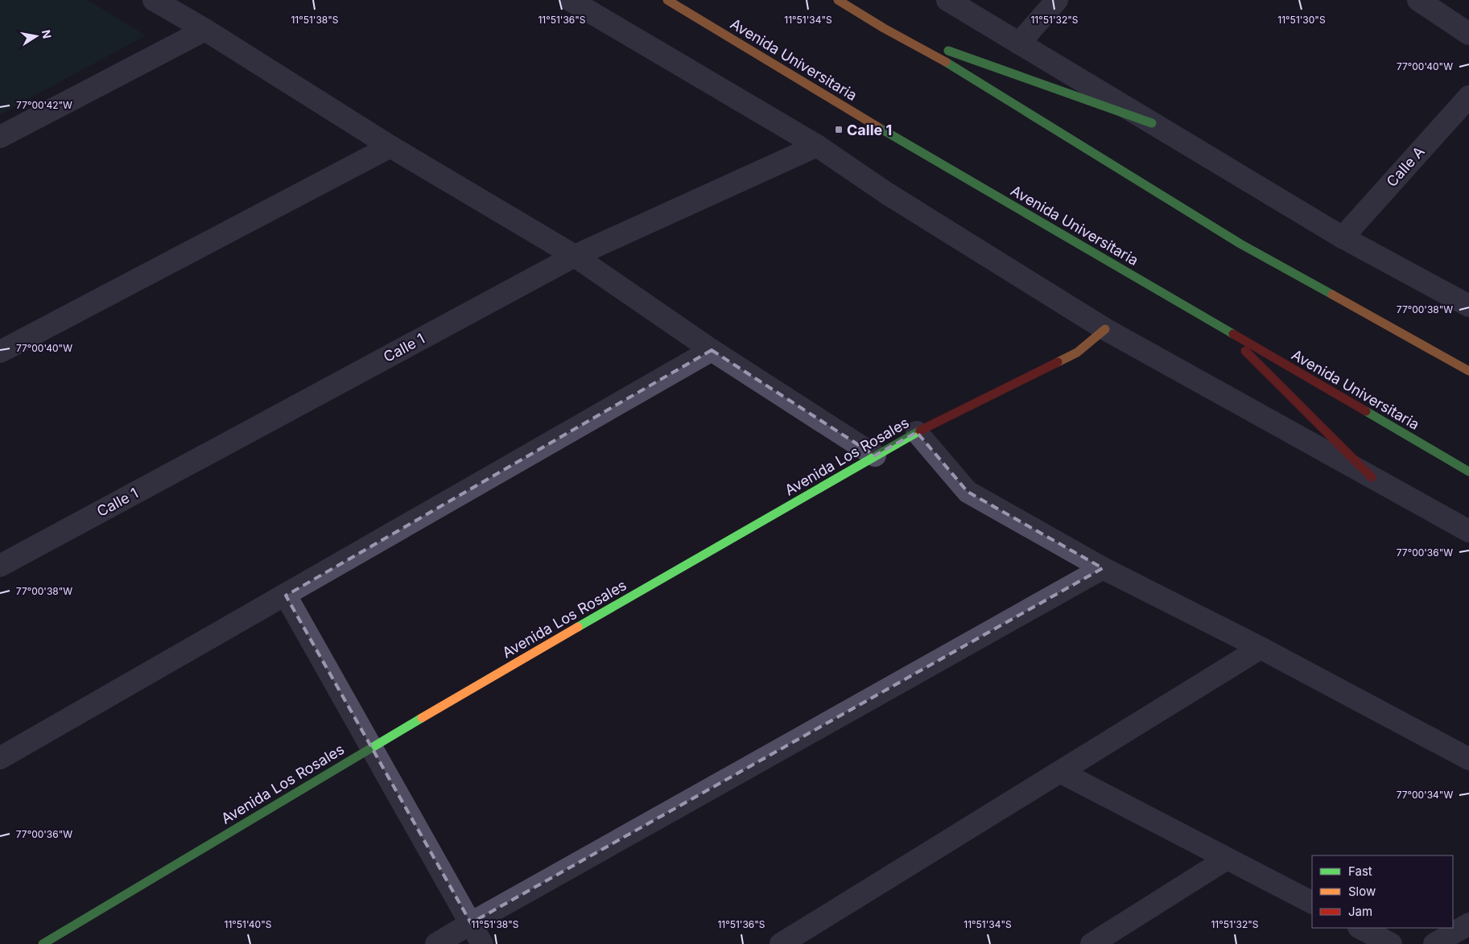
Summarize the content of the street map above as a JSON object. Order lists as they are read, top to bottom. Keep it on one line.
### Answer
{"streets":{"street":["Avenida Universitaria","Calle A","Calle 1","Avenida Los Rosales"]},"places":{"transit":["Calle 1"]},"legend":["Fast","Slow","Jam"],"north":"right","coordinates":["11°51'38\"S","11°51'36\"S","11°51'34\"S","11°51'32\"S","11°51'30\"S","77°00'40\"W","77°00'42\"W","77°00'38\"W","77°00'36\"W","77°00'34\"W","11°51'40\"S"]}
